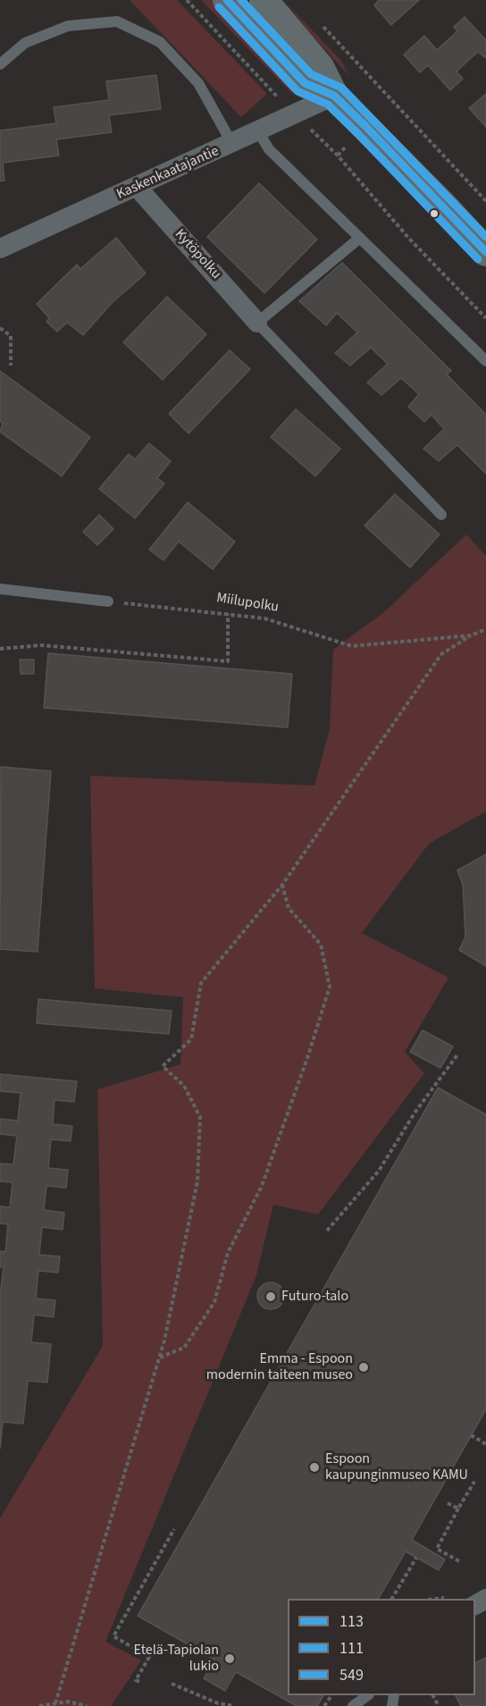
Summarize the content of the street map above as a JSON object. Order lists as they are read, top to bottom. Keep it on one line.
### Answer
{"streets":{"street":["Kaskenkaatajantie","Kytöpolku"],"path":["Miilupolku"]},"crossings":[["Kaskenkaatajantie","Kytöpolku"]],"places":["Futuro-talo","Emma - Espoon modernin taiteen museo","Espoon kaupunginmuseo KAMU","Etelä-Tapiolan lukio"],"lines":["transit line 113","transit line 549","transit line 111"],"legend":["113","111","549"]}
